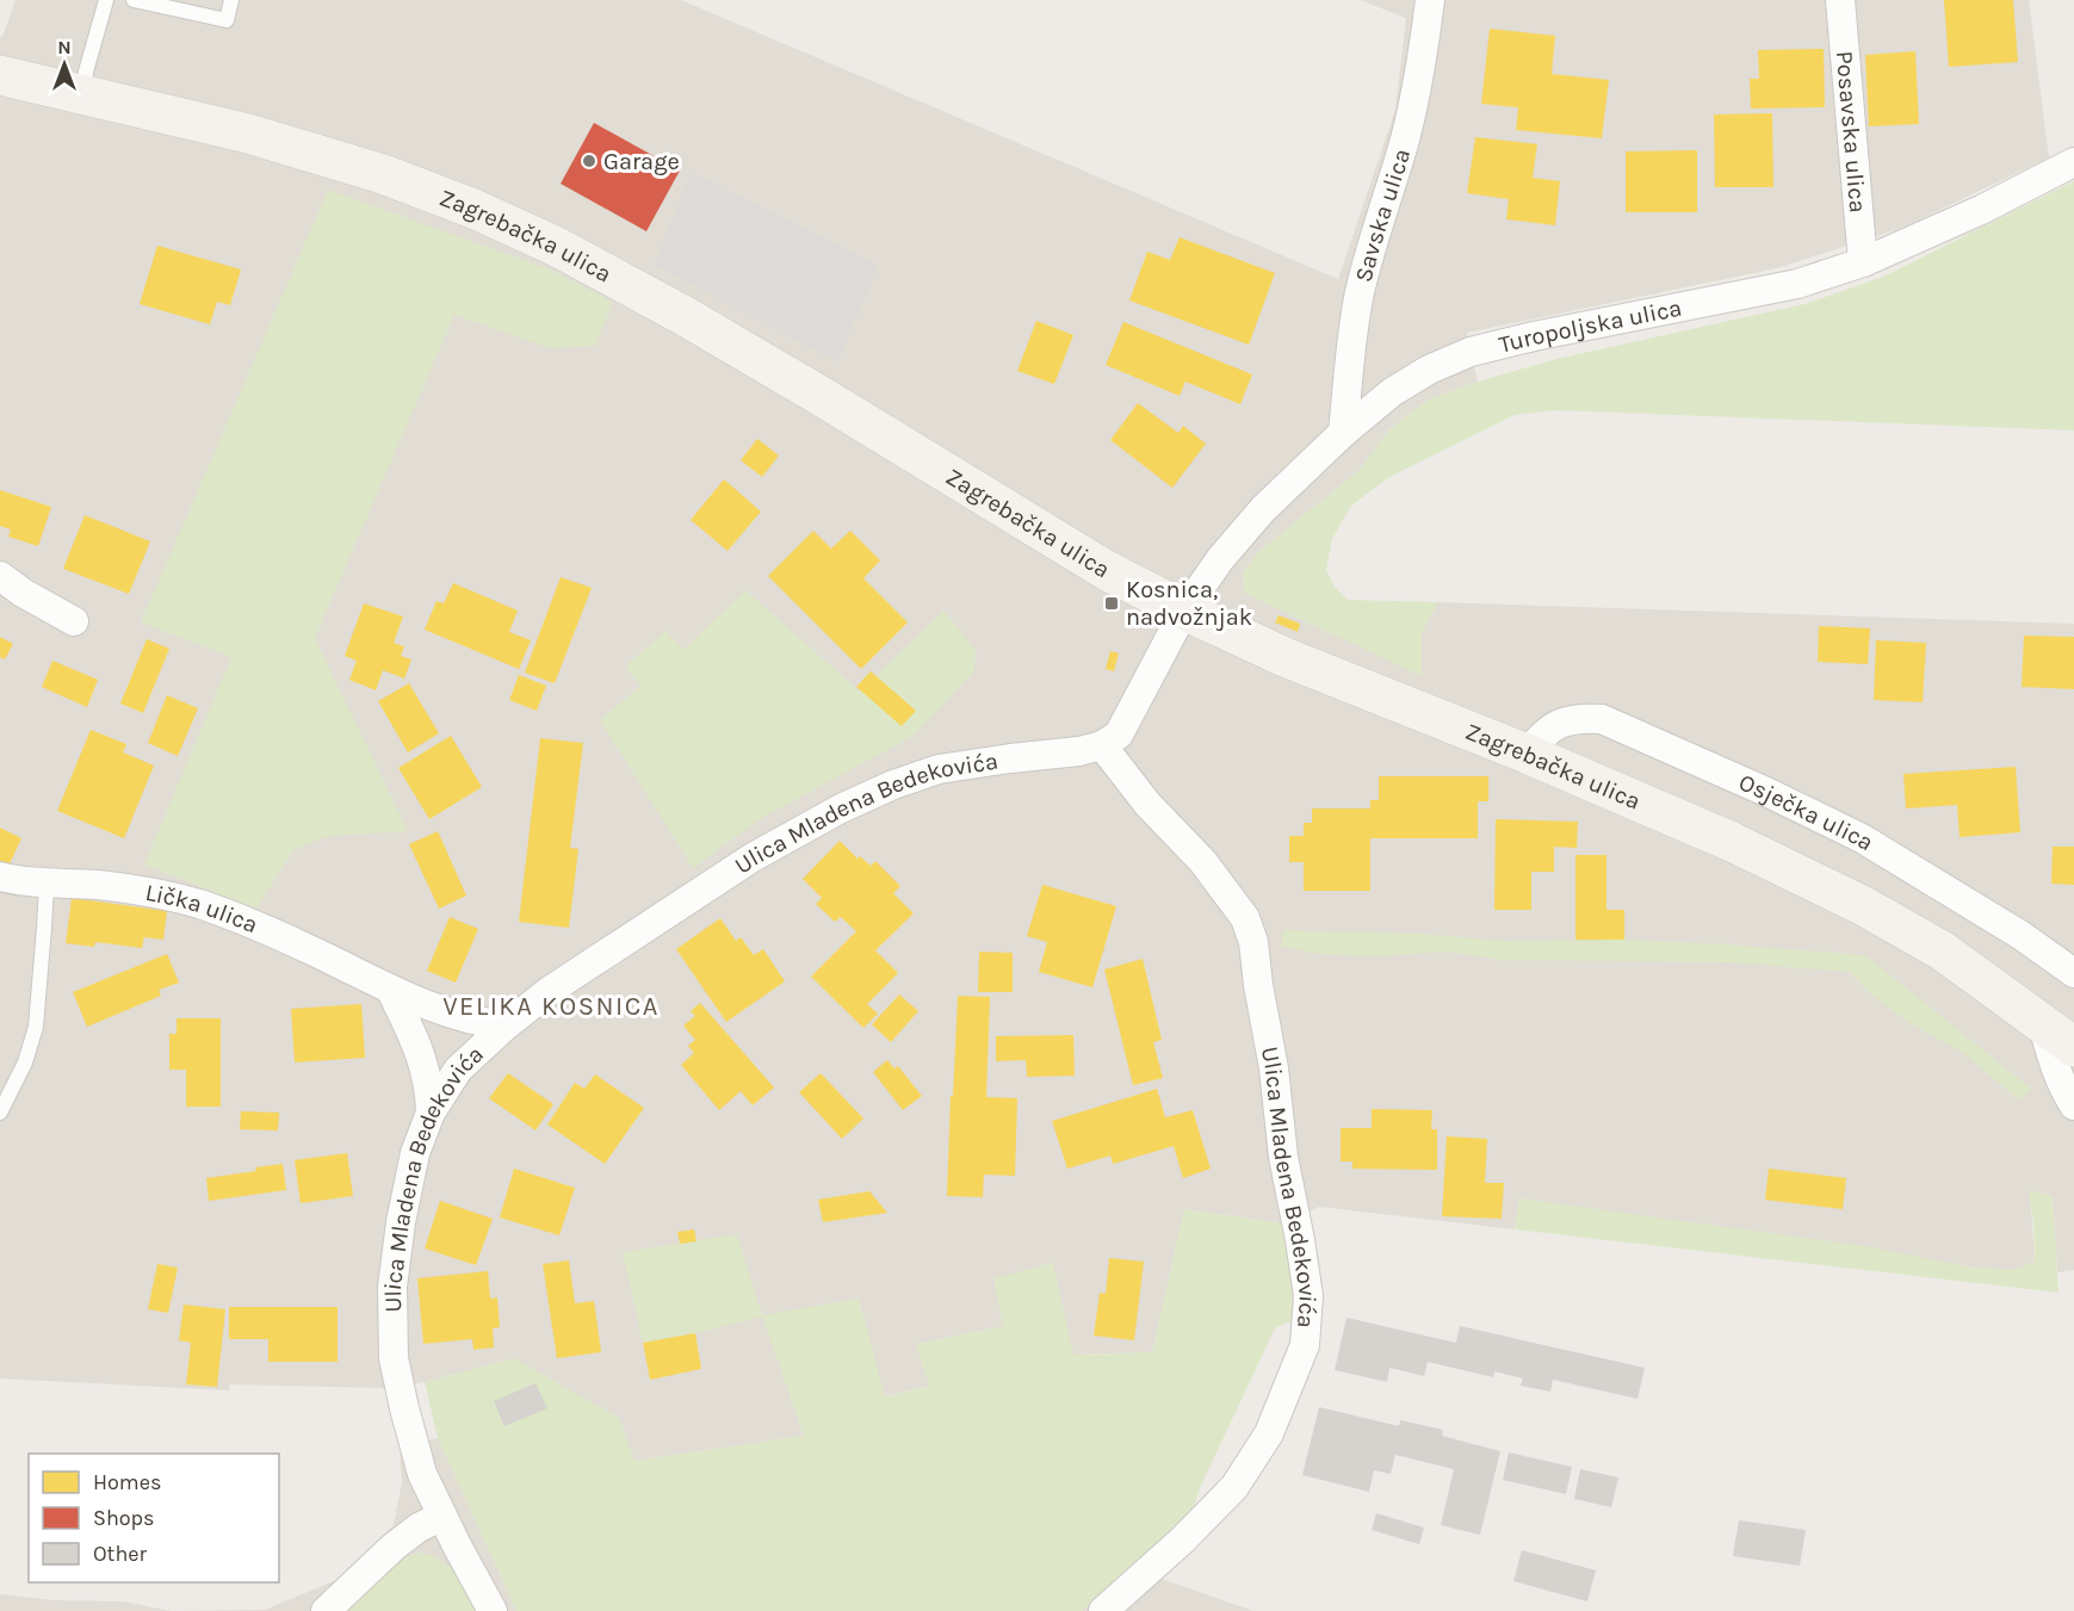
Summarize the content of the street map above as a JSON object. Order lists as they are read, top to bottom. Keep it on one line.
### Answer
{"streets":{"street":["Posavska ulica","Savska ulica","Zagrebačka ulica","Turopoljska ulica","Osječka ulica","Ulica Mladena Bedekovića","Lička ulica"]},"crossings":[["Posavska ulica","Turopoljska ulica"],["Savska ulica","Turopoljska ulica"],["Zagrebačka ulica","Turopoljska ulica"],["Zagrebačka ulica","Osječka ulica"],["Ulica Mladena Bedekovića","Lička ulica"]],"districts":["VELIKA KOSNICA"],"places":{"other":["Garage"],"transit":["Kosnica, nadvožnjak"]},"legend":["Homes","Shops","Other"],"north":"top"}
